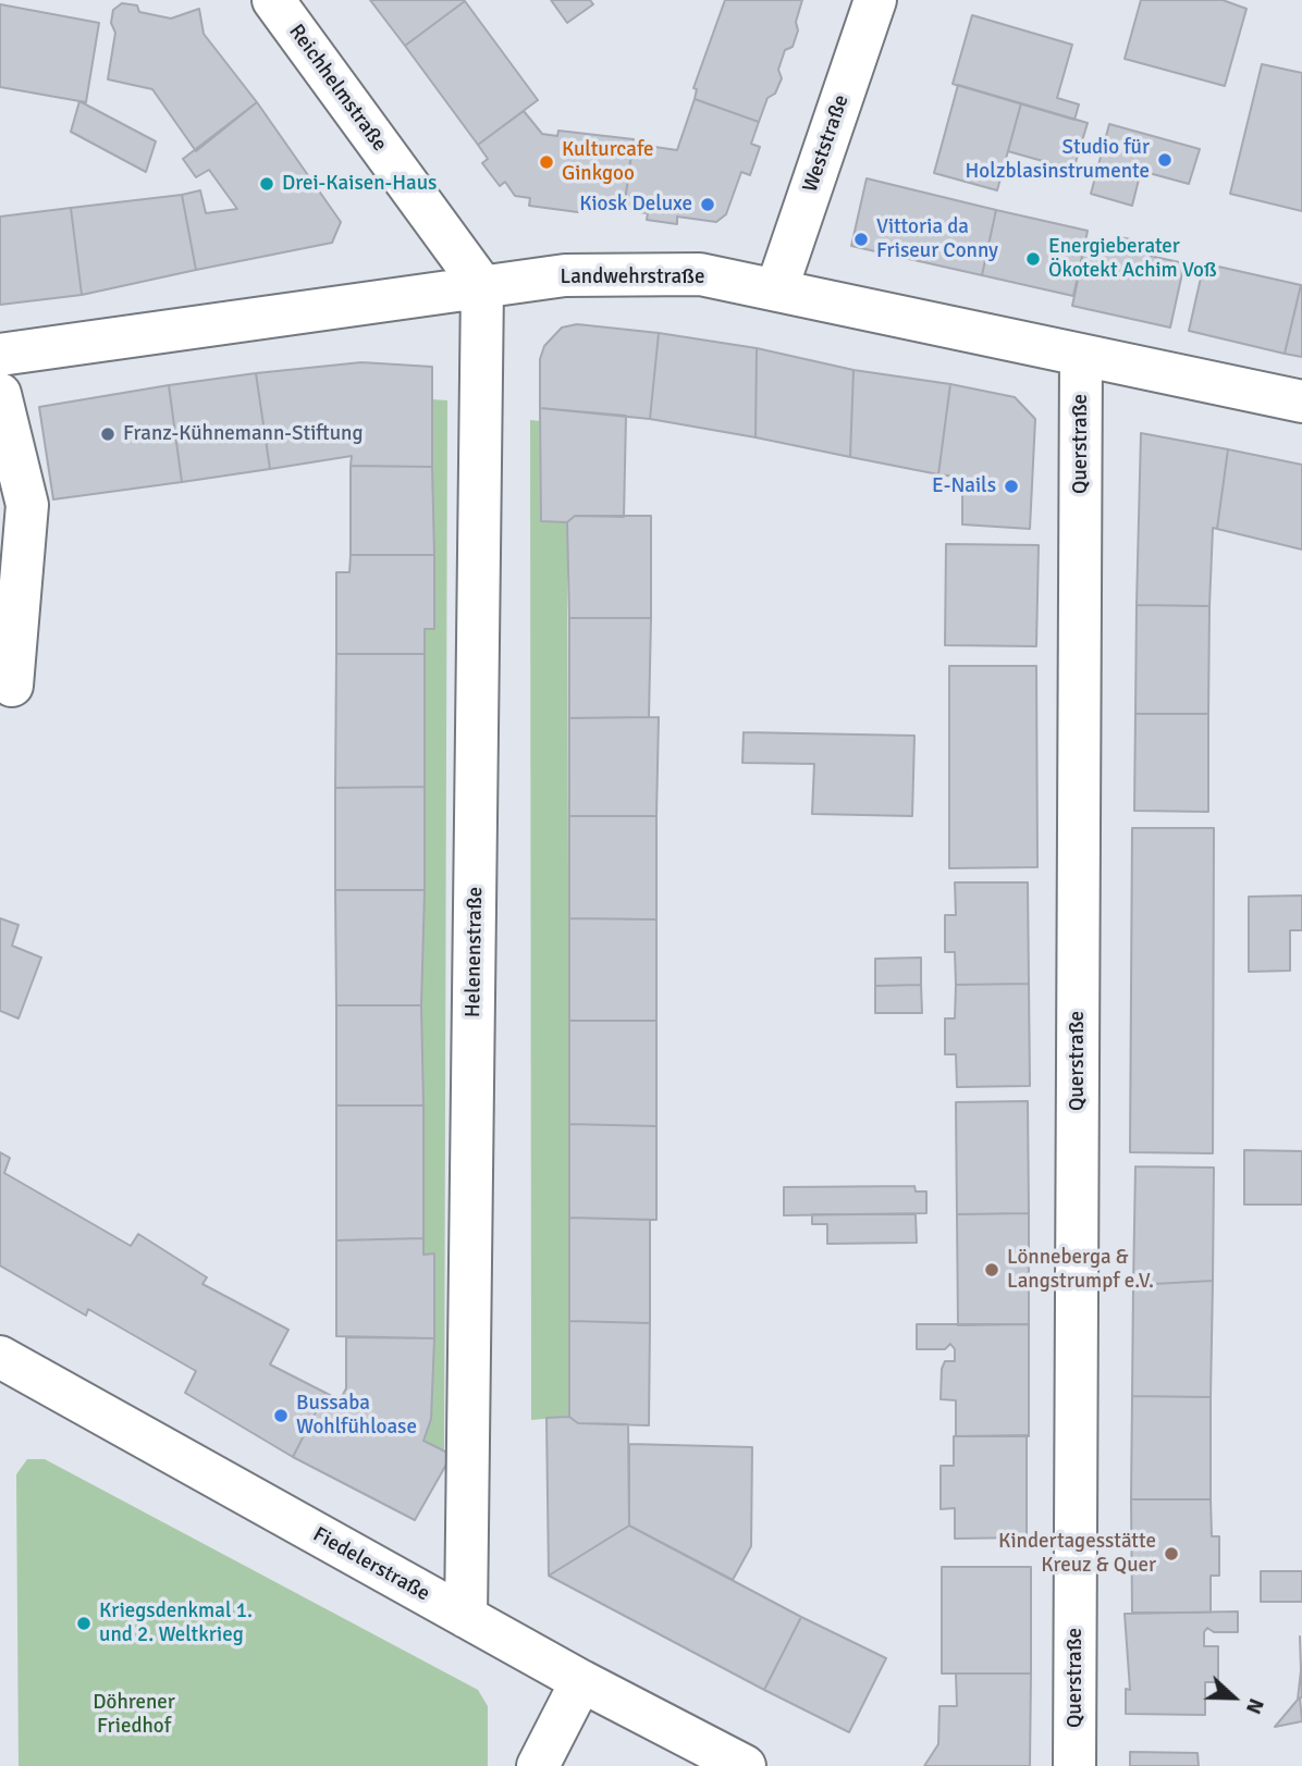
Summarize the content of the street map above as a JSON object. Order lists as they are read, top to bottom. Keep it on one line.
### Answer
{"streets":{"street":["Reichhelmstraße","Weststraße","Landwehrstraße","Querstraße","Helenenstraße","Fiedelerstraße"]},"crossings":[["Reichhelmstraße","Landwehrstraße"],["Reichhelmstraße","Helenenstraße"],["Weststraße","Landwehrstraße"],["Landwehrstraße","Querstraße"],["Landwehrstraße","Helenenstraße"],["Helenenstraße","Fiedelerstraße"]],"parks":["Döhrener Friedhof"],"places":["Studio für Holzblasinstrumente","Kulturcafe Ginkgoo","Drei-Kaisen-Haus","Kiosk Deluxe","Vittoria da Friseur Conny","Energieberater Ökotekt Achim Voß","Franz-Kühnemann-Stiftung","E-Nails","Lönneberga & Langstrumpf e.V.","Bussaba Wohlfühloase","Kindertagesstätte Kreuz & Quer","Kriegsdenkmal 1. und 2. Weltkrieg"],"north":"right"}
